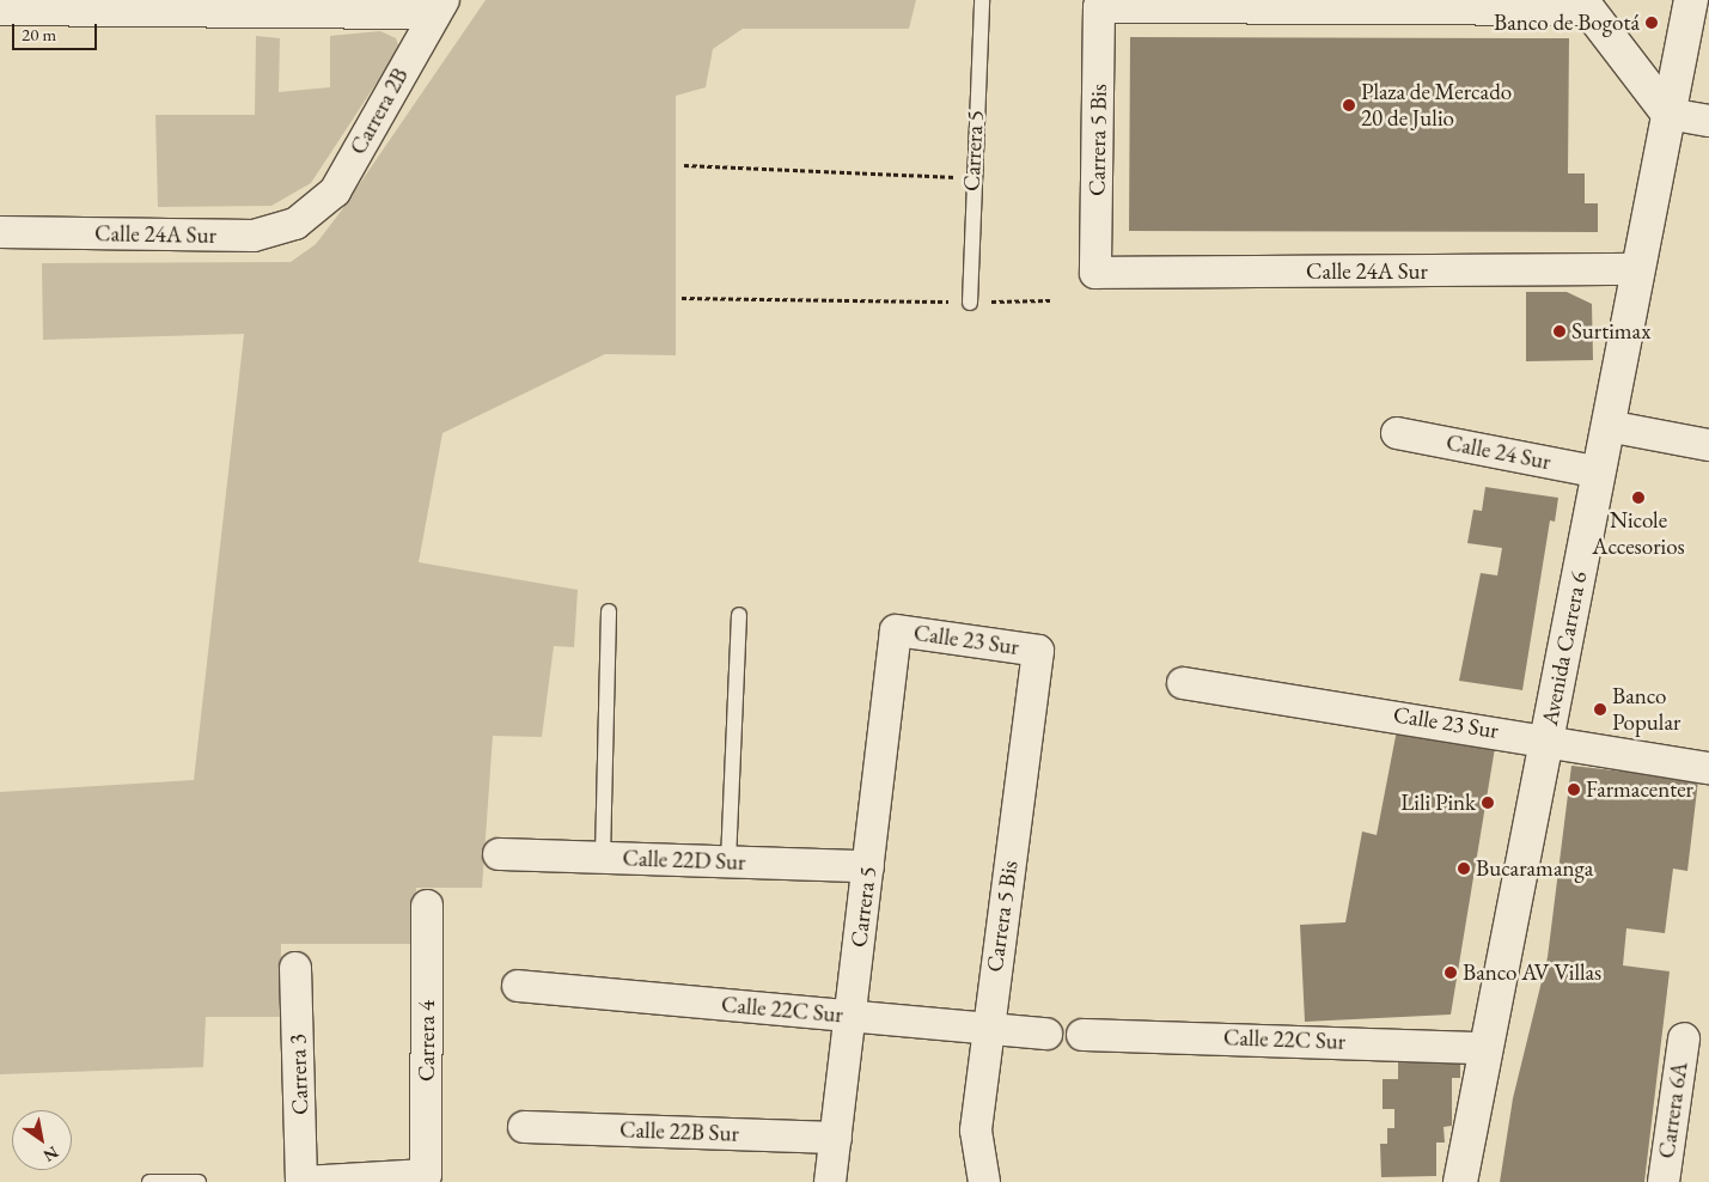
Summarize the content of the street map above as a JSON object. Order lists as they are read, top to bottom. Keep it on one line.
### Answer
{"streets":{"main road":["Avenida Carrera 6"],"street":["Carrera 2B","Carrera 5 Bis","Carrera 5","Calle 24A Sur","Calle 24 Sur","Calle 23 Sur","Calle 22D Sur","Calle 22C Sur","Carrera 4","Carrera 3","Carrera 6A","Calle 22B Sur"]},"crossings":[["Carrera 2B","Calle 24A Sur"],["Carrera 5 Bis","Calle 24A Sur"],["Carrera 5 Bis","Calle 23 Sur"],["Carrera 5 Bis","Calle 22C Sur"],["Carrera 5","Calle 23 Sur"],["Carrera 5","Calle 22D Sur"],["Carrera 5","Calle 22C Sur"],["Carrera 5","Calle 22B Sur"],["Calle 24A Sur","Avenida Carrera 6"],["Calle 24 Sur","Avenida Carrera 6"],["Calle 23 Sur","Avenida Carrera 6"],["Avenida Carrera 6","Calle 22C Sur"]],"places":["Banco de Bogotá","Plaza de Mercado 20 de Julio","Surtimax","Nicole Accesorios","Banco Popular","Farmacenter","Lili Pink","Bucaramanga","Banco AV Villas"],"scale_bar":"20 m","north":"bottom right"}
